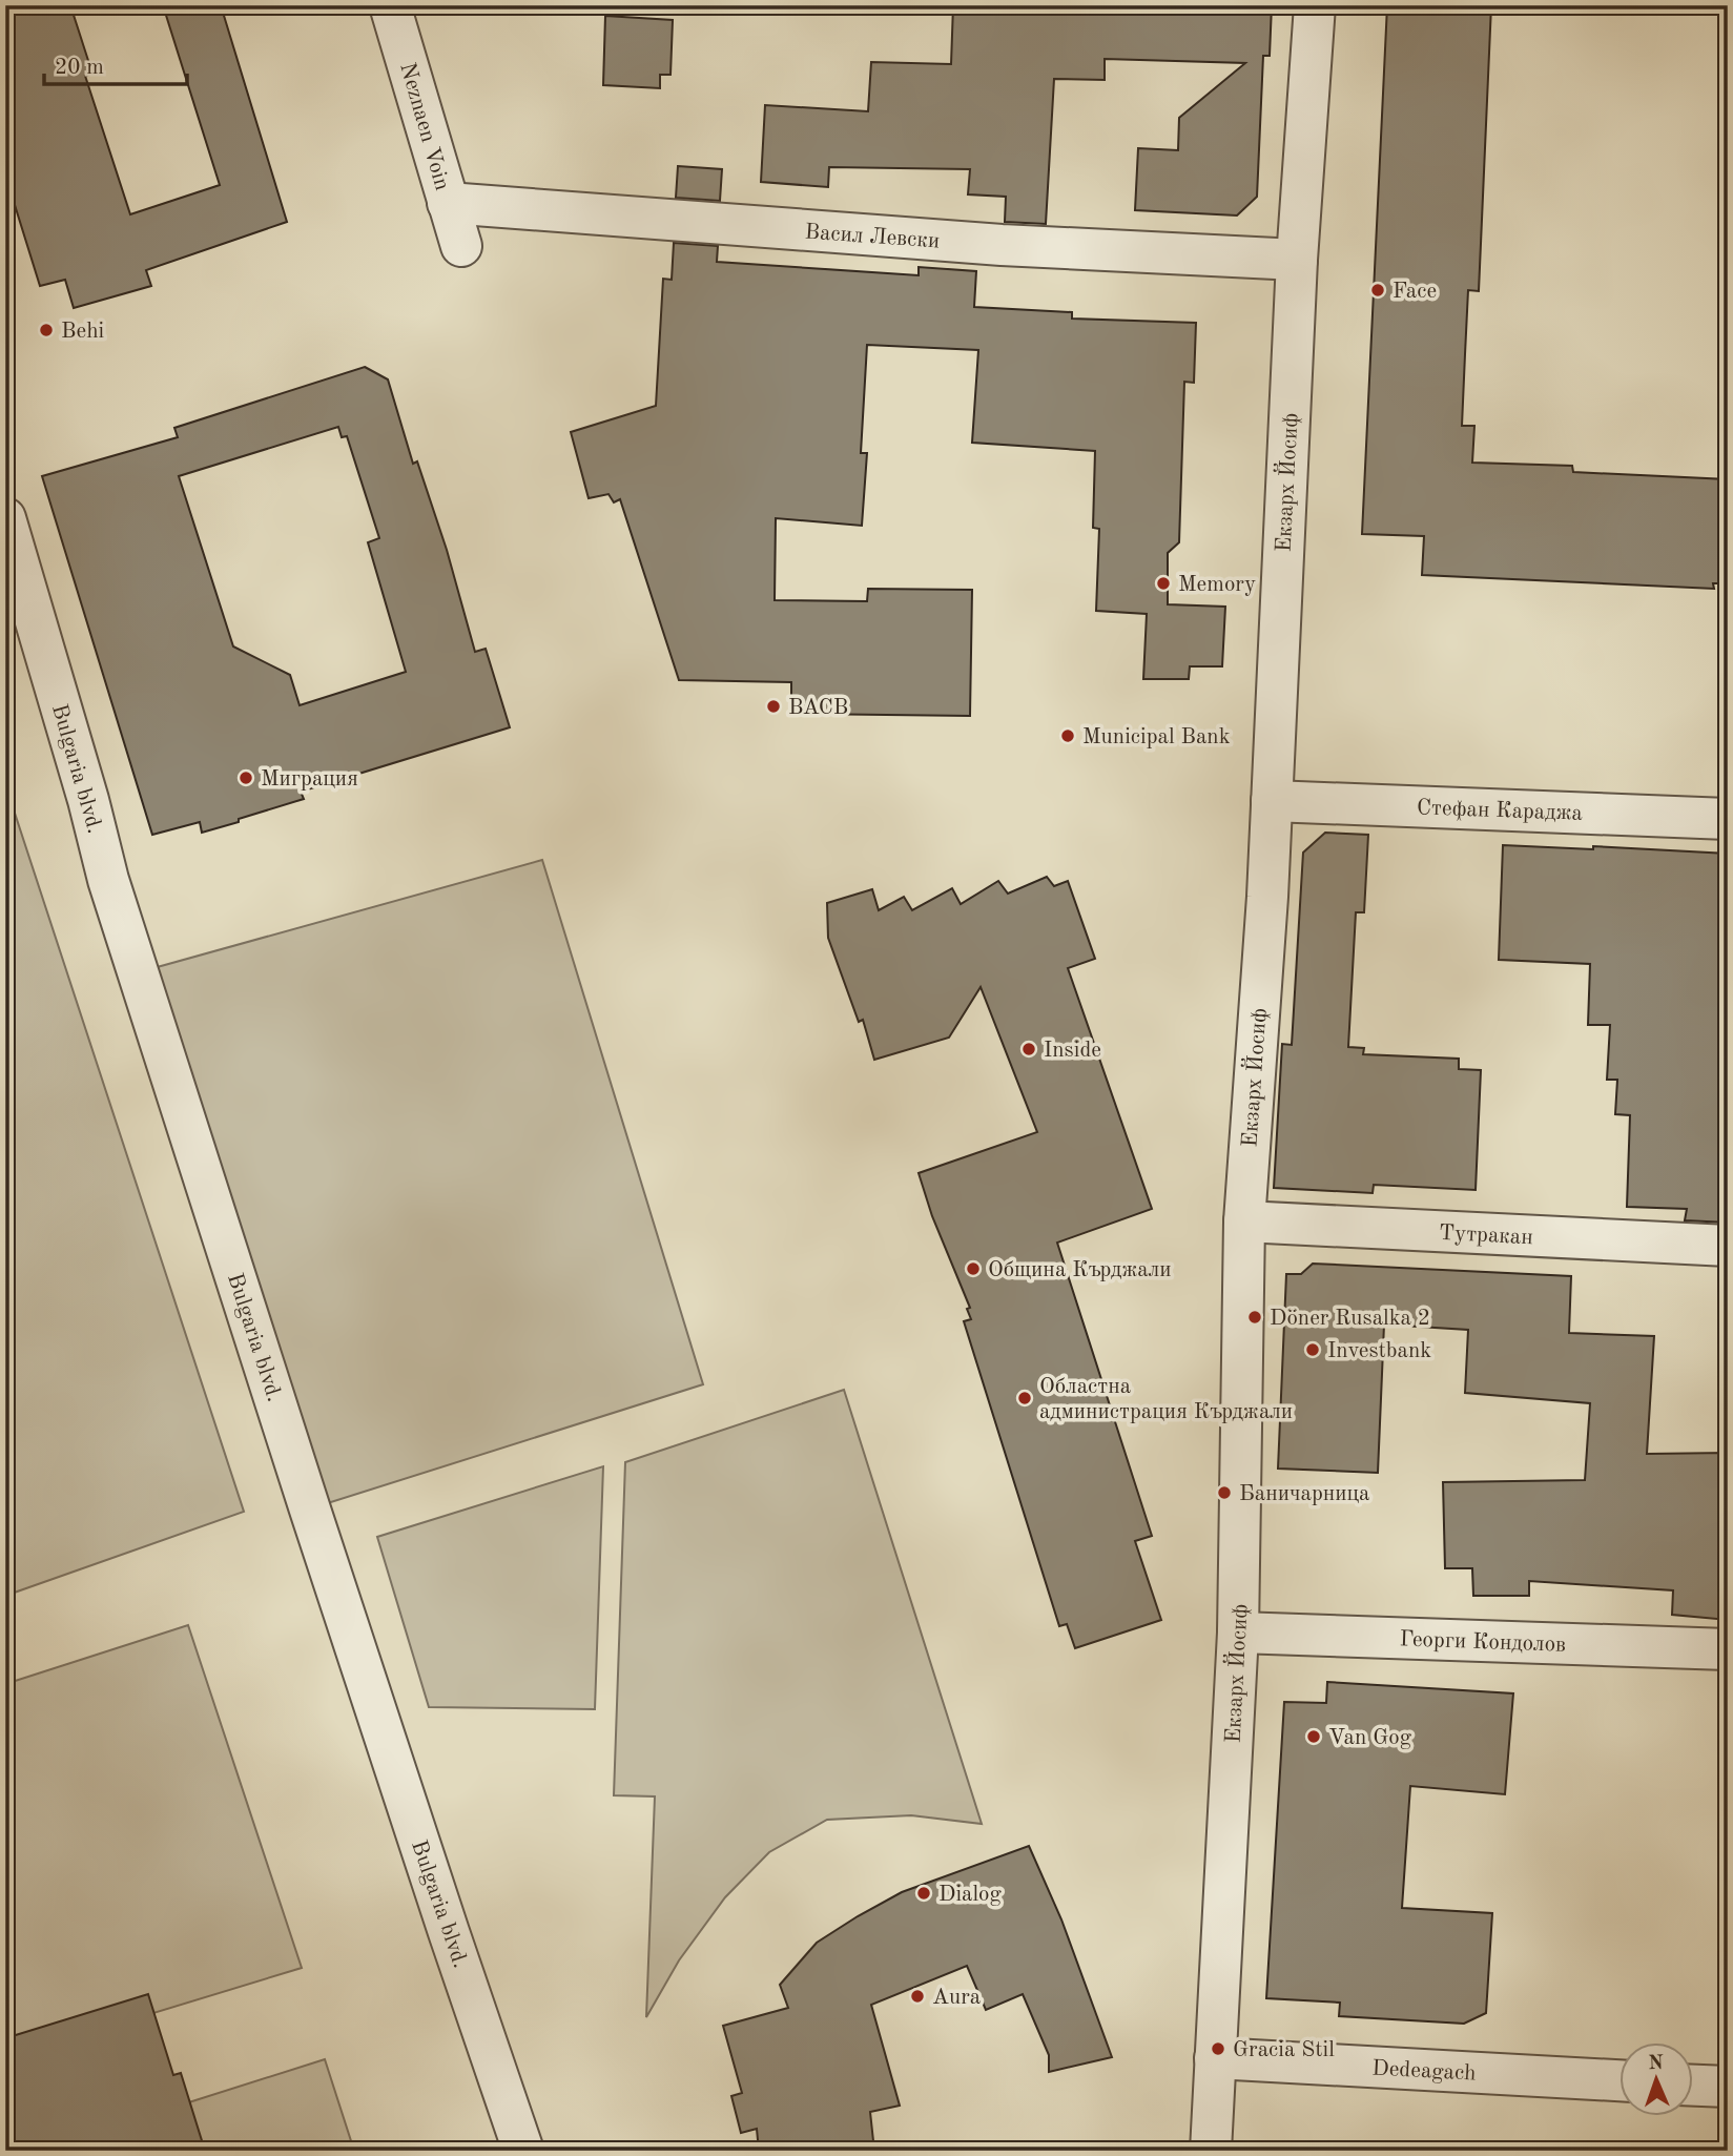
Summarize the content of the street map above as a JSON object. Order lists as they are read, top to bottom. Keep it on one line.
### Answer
{"streets":{"street":["Neznaen Voin","Васил Левски","Екзарх Йосиф","Bulgaria blvd.","Стефан Караджа","Тутракан","Георги Кондолов","Dedeagach"]},"crossings":[["Neznaen Voin","Васил Левски"],["Васил Левски","Екзарх Йосиф"],["Екзарх Йосиф","Стефан Караджа"],["Екзарх Йосиф","Тутракан"],["Екзарх Йосиф","Георги Кондолов"],["Екзарх Йосиф","Dedeagach"]],"places":["Face","Behi","Memory","BACB","Municipal Bank","Миграция","Inside","Община Кърджали","Döner Rusalka 2","Investbank","Областна администрация Кърджали","Баничарница","Van Gog","Dialog","Aura","Gracia Stil"],"scale_bar":"20 m","north":"top"}
